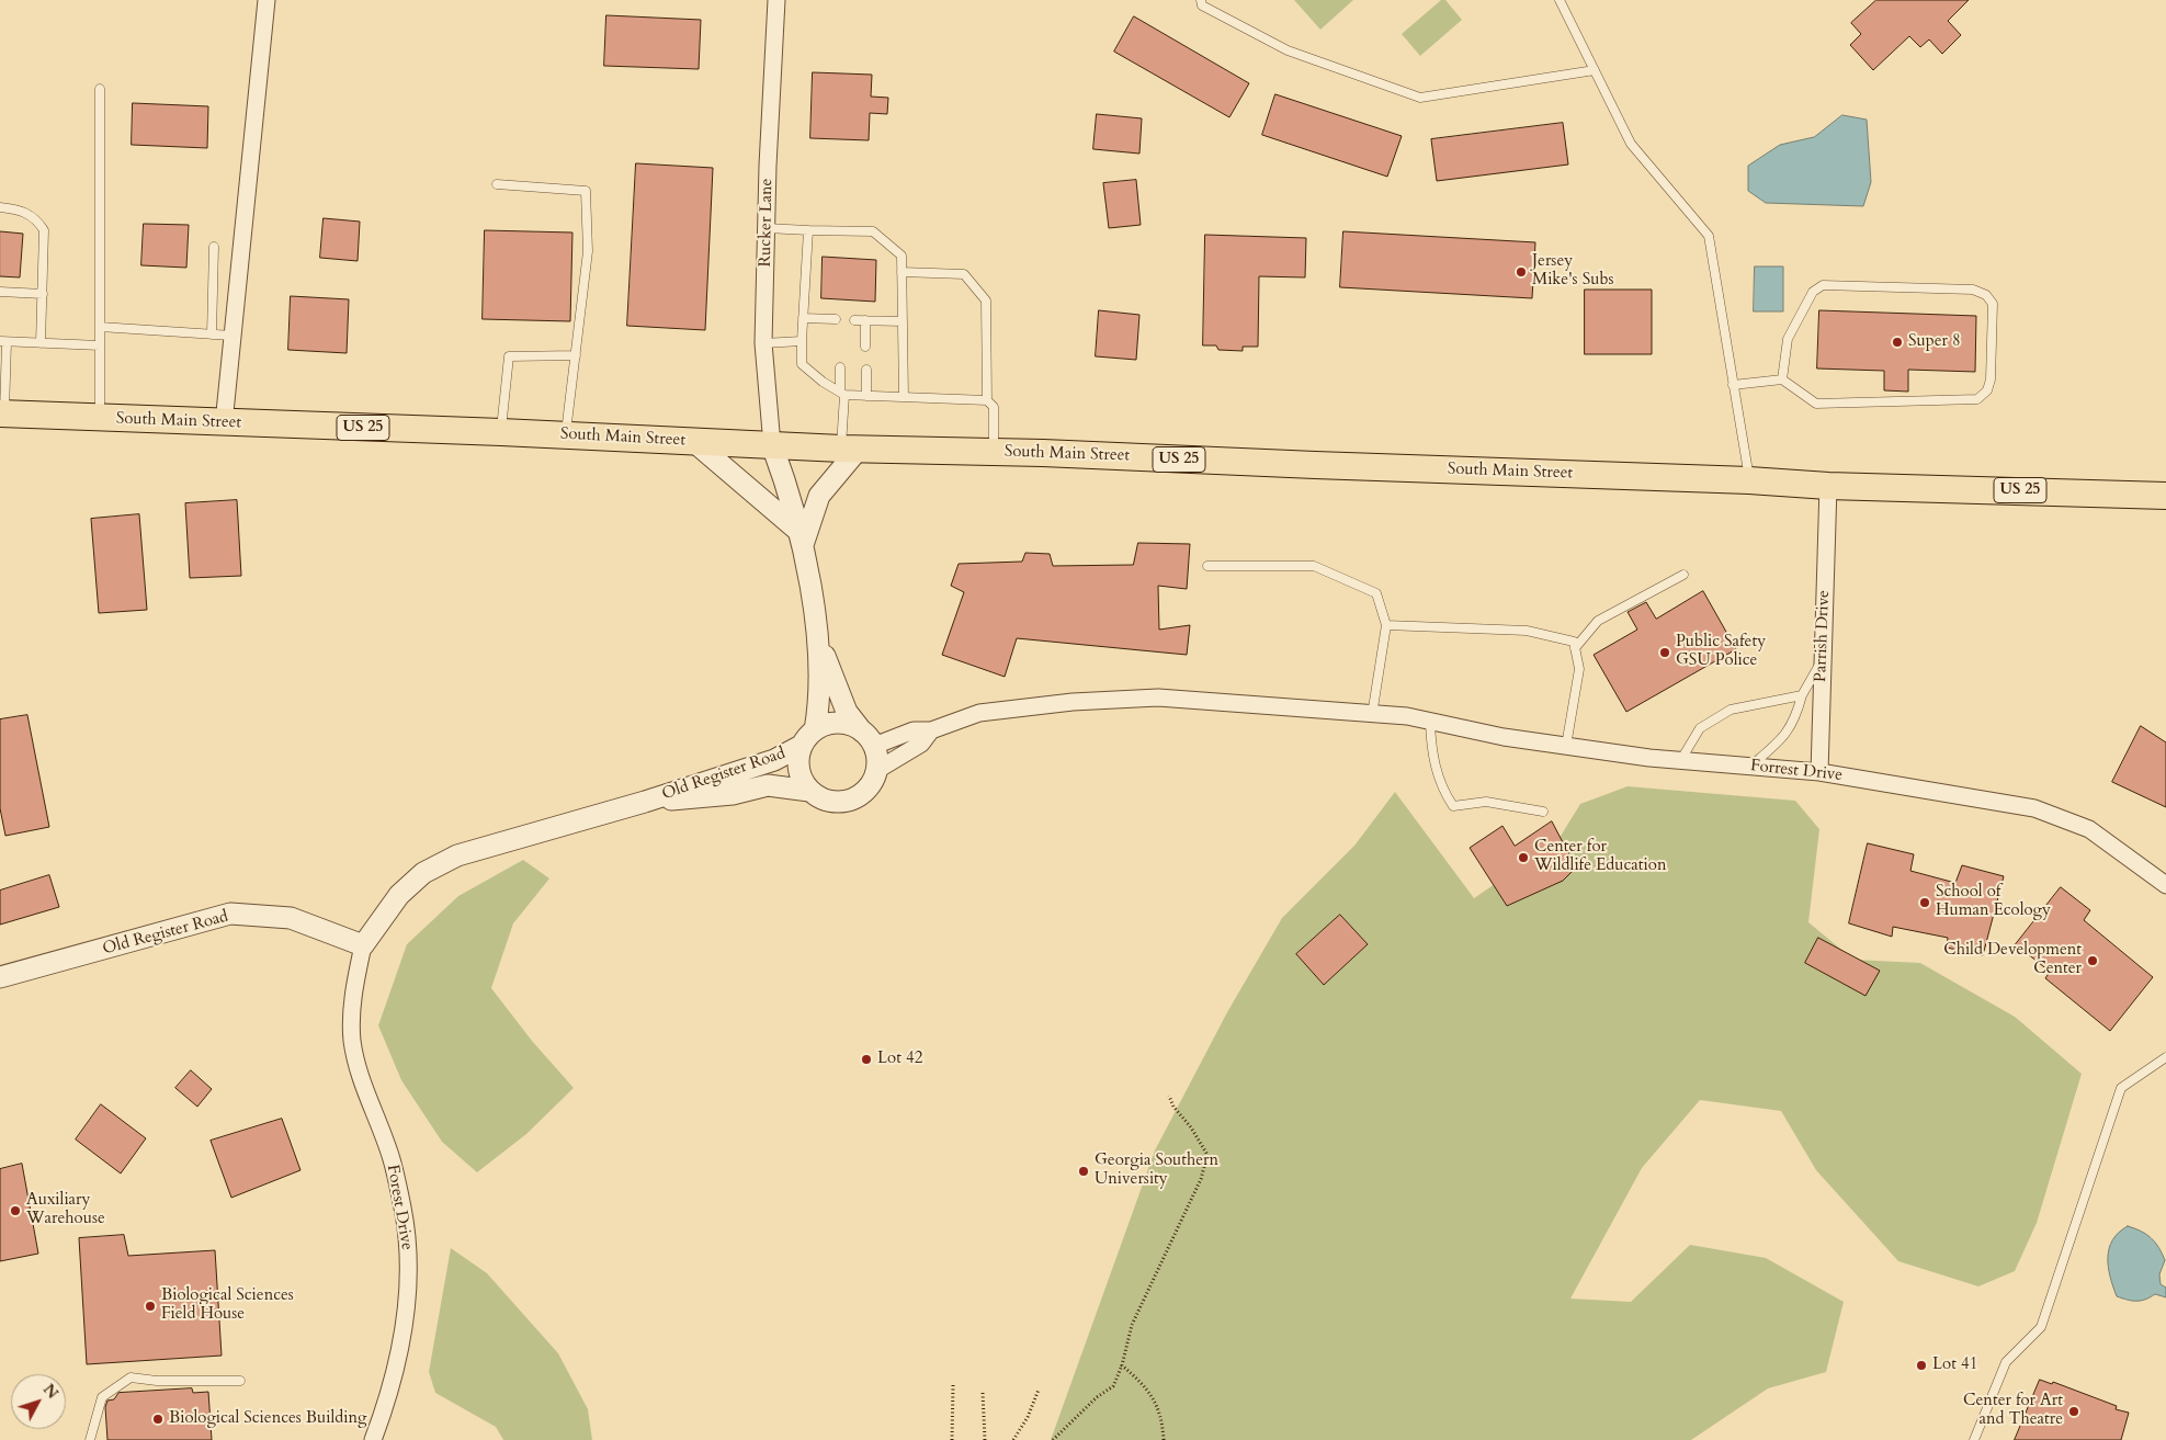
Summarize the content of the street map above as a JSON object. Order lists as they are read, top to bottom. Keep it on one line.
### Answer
{"streets":{"main road":["South Main Street","US 25"],"street":["Rucker Lane","Parrish Drive","Forrest Drive","Old Register Road","Forest Drive"]},"crossings":[["Rucker Lane","South Main Street"],["Rucker Lane","Old Register Road"],["South Main Street","Parrish Drive"],["South Main Street","Old Register Road"],["Parrish Drive","Forrest Drive"],["Old Register Road","Forest Drive"]],"places":["Jersey Mike's Subs","Super 8","Public Safety GSU Police","Center for Wildlife Education","School of Human Ecology","Child Development Center","Lot 42","Georgia Southern University","Auxiliary Warehouse","Biological Sciences Field House","Lot 41","Center for Art and Theatre","Biological Sciences Building"],"north":"top right"}
